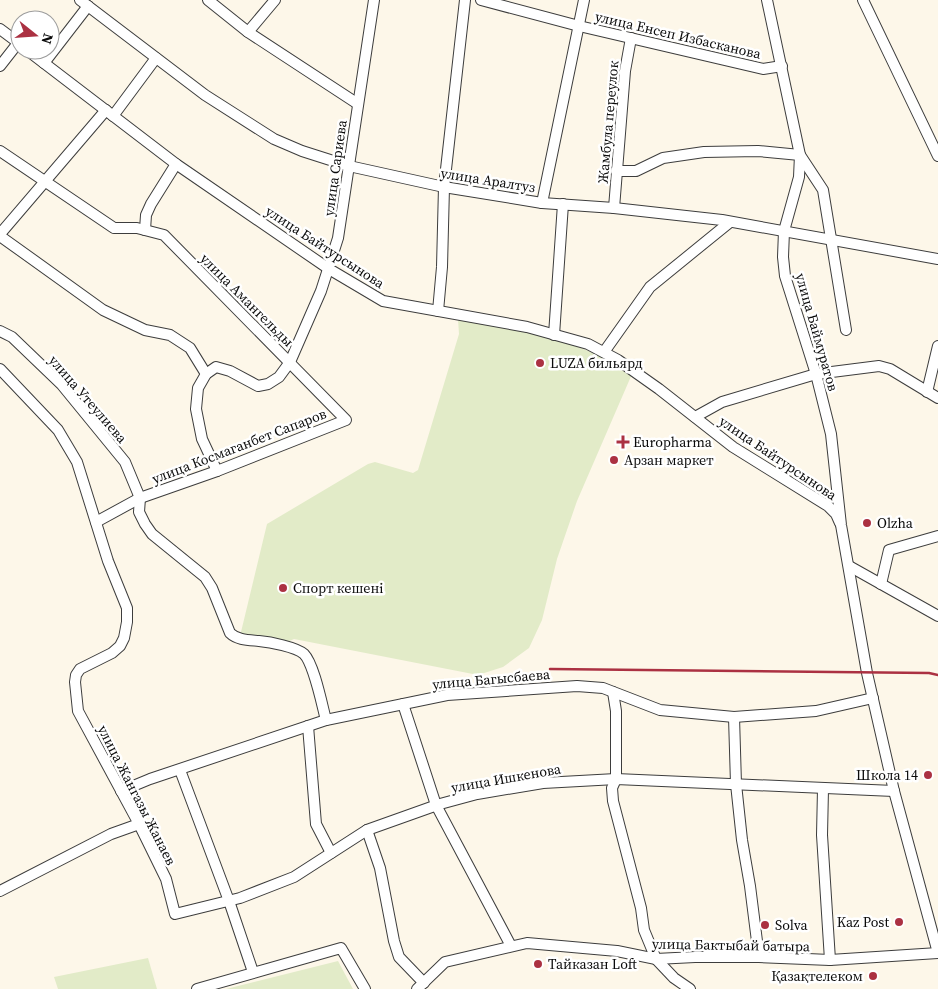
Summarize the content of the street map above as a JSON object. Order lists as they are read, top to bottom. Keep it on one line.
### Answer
{"streets":{"street":["улица Енсеп Избасканова","Жамбула переулок","улица Сариева","улица Аралтуз","улица Байтурсынова","улица Амангельды","улица Баймуратов","улица Утеулиева","улица Космаганбет Сапаров","улица Багысбаева","улица Ишкенова","улица Жангазы Жанаев","улица Бактыбай батыра"]},"crossings":[["улица Енсеп Избасканова","Жамбула переулок"],["улица Енсеп Избасканова","улица Баймуратов"],["Жамбула переулок","улица Аралтуз"],["улица Сариева","улица Аралтуз"],["улица Сариева","улица Байтурсынова"],["улица Сариева","улица Амангельды"],["улица Аралтуз","улица Баймуратов"],["улица Байтурсынова","улица Баймуратов"],["улица Амангельды","улица Космаганбет Сапаров"],["улица Баймуратов","улица Багысбаева"],["улица Баймуратов","улица Ишкенова"],["улица Баймуратов","улица Бактыбай батыра"],["улица Утеулиева","улица Космаганбет Сапаров"],["улица Утеулиева","улица Багысбаева"],["улица Космаганбет Сапаров","улица Жангазы Жанаев"],["улица Багысбаева","улица Жангазы Жанаев"],["улица Ишкенова","улица Жангазы Жанаев"]],"places":{"other":["LUZA бильярд","Арзан маркет","Olzha","Спорт кешені","Школа 14","Kaz Post","Solva","Тайказан Loft","Қазақтелеком"],"health":["Europharma"]},"north":"right"}
